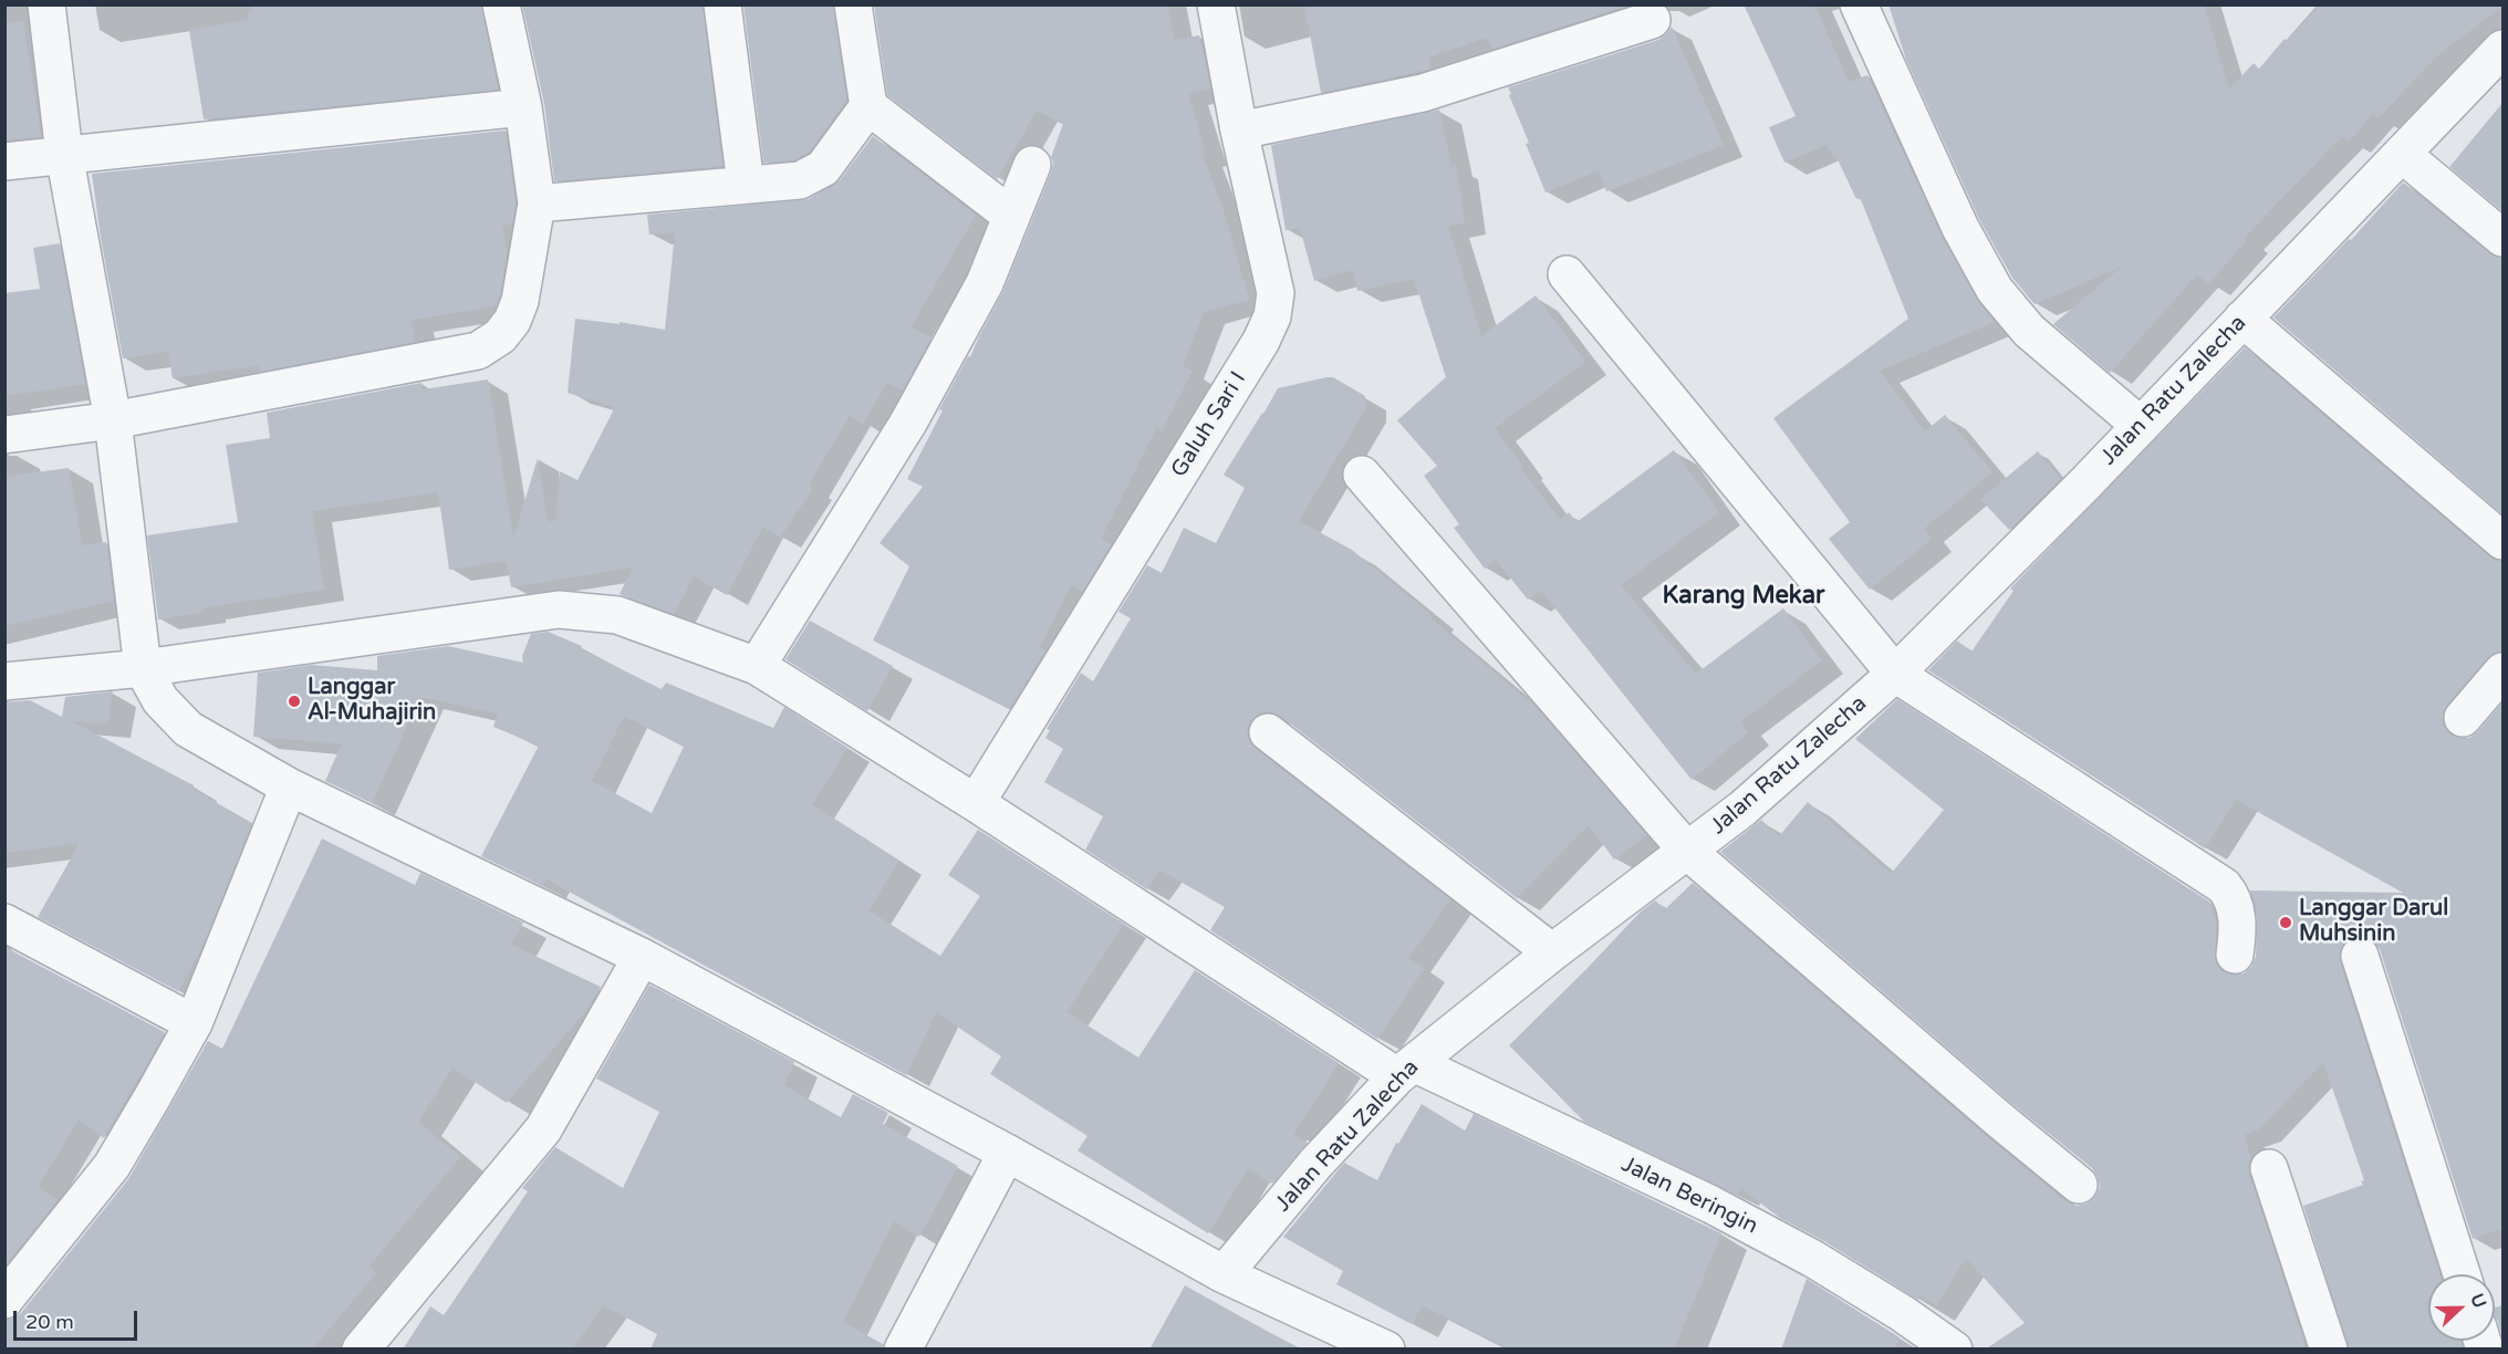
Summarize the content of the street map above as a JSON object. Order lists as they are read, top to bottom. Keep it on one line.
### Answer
{"streets":{"street":["Jalan Ratu Zalecha","Galuh Sari I","Jalan Beringin"]},"crossings":[["Jalan Ratu Zalecha","Jalan Beringin"],["Galuh Sari I","Jalan Beringin"]],"districts":["Karang Mekar"],"places":["Langgar Al-Muhajirin","Langgar Darul Muhsinin"],"scale_bar":"20 m","north":"right"}
